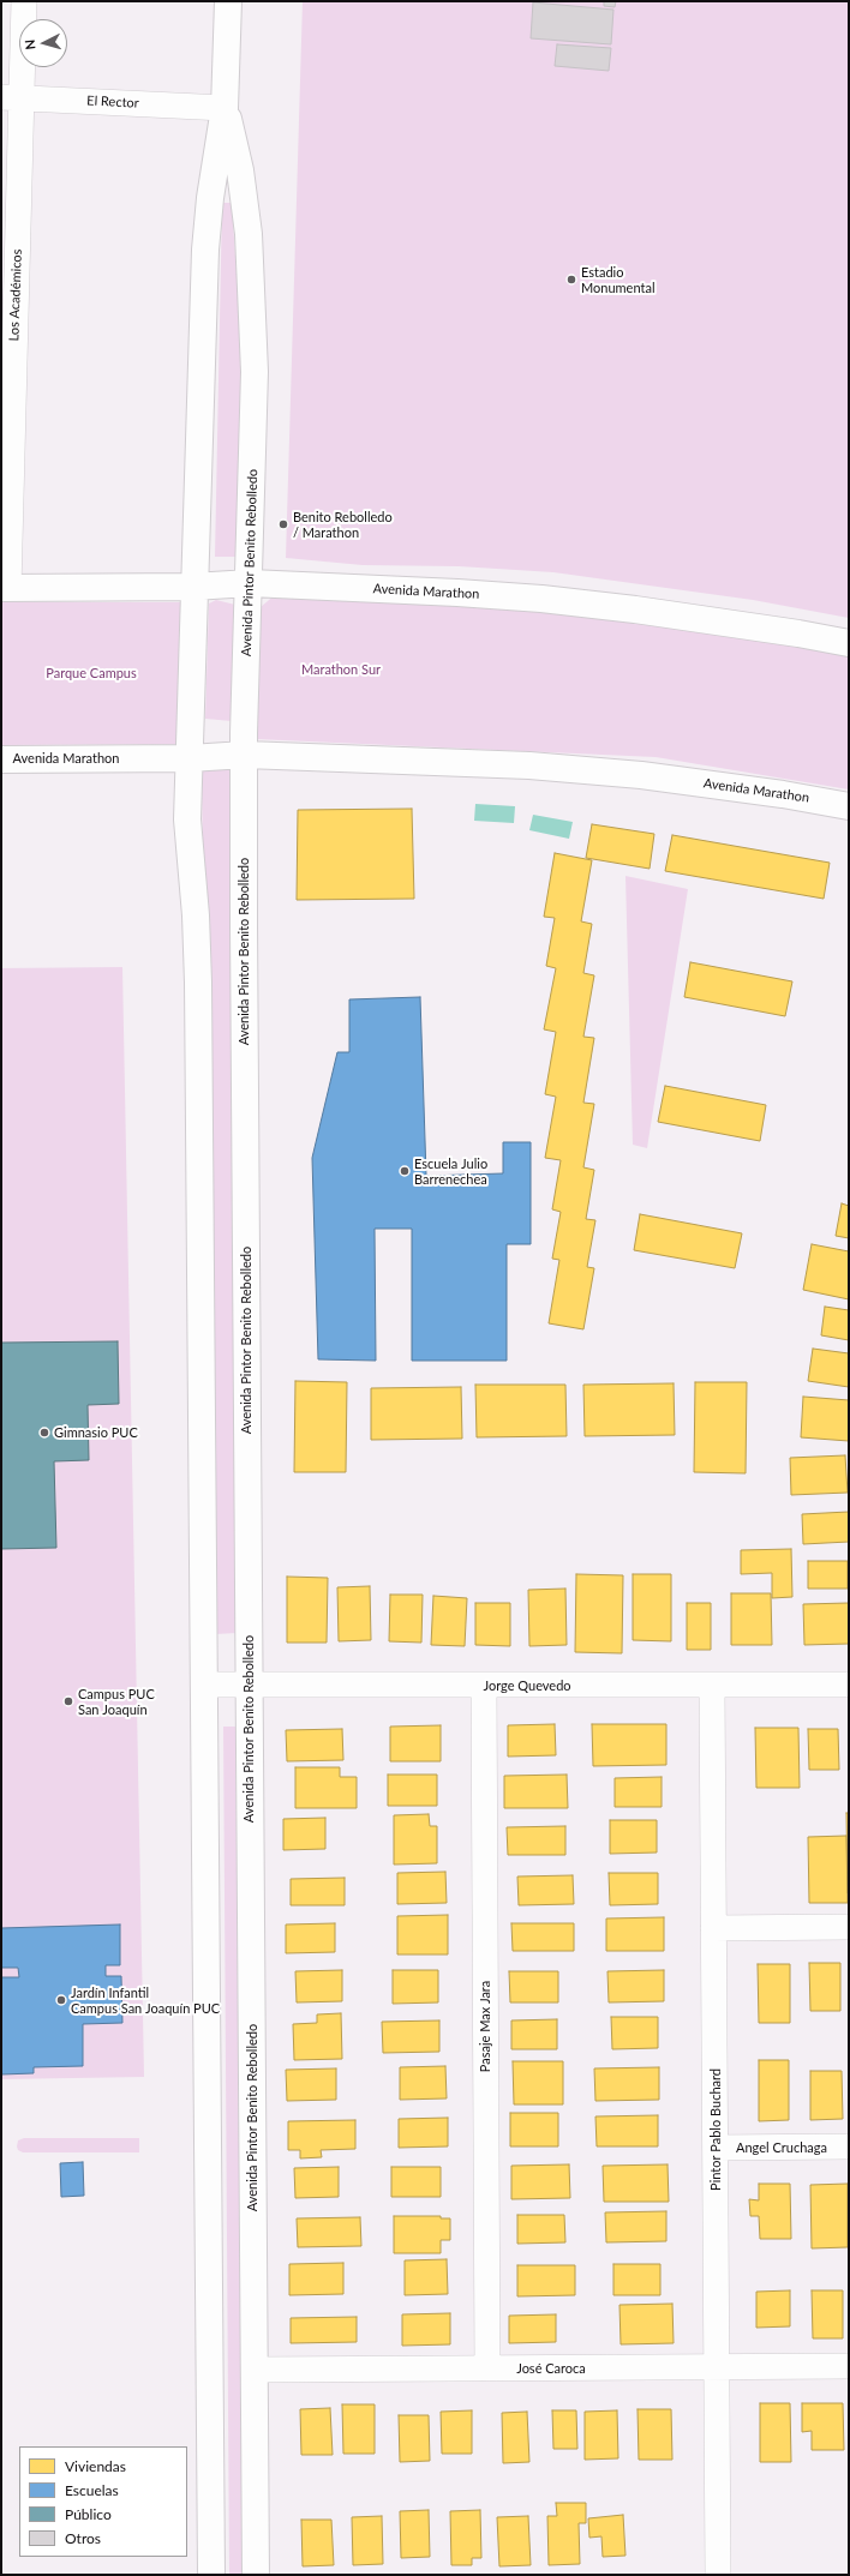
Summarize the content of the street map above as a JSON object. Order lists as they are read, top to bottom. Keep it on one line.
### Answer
{"streets":{"street":["El Rector","Los Académicos","Avenida Pintor Benito Rebolledo","Avenida Marathon","Jorge Quevedo","Pasaje Max Jara","Pintor Pablo Buchard","Angel Cruchaga","José Caroca"]},"crossings":[["El Rector","Los Académicos"],["El Rector","Avenida Pintor Benito Rebolledo"],["Los Académicos","Avenida Marathon"],["Avenida Pintor Benito Rebolledo","Avenida Marathon"],["Avenida Pintor Benito Rebolledo","Jorge Quevedo"],["Avenida Pintor Benito Rebolledo","José Caroca"],["Jorge Quevedo","Pasaje Max Jara"],["Jorge Quevedo","Pintor Pablo Buchard"],["Pasaje Max Jara","José Caroca"],["Pintor Pablo Buchard","Angel Cruchaga"],["Pintor Pablo Buchard","José Caroca"]],"parks":["Marathon Sur","Parque Campus"],"places":["Estadio Monumental","Benito Rebolledo / Marathon","Escuela Julio Barrenechea","Gimnasio PUC","Campus PUC San Joaquín","Jardín Infantil Campus San Joaquín PUC"],"legend":["Viviendas","Escuelas","Público","Otros"],"north":"left"}
